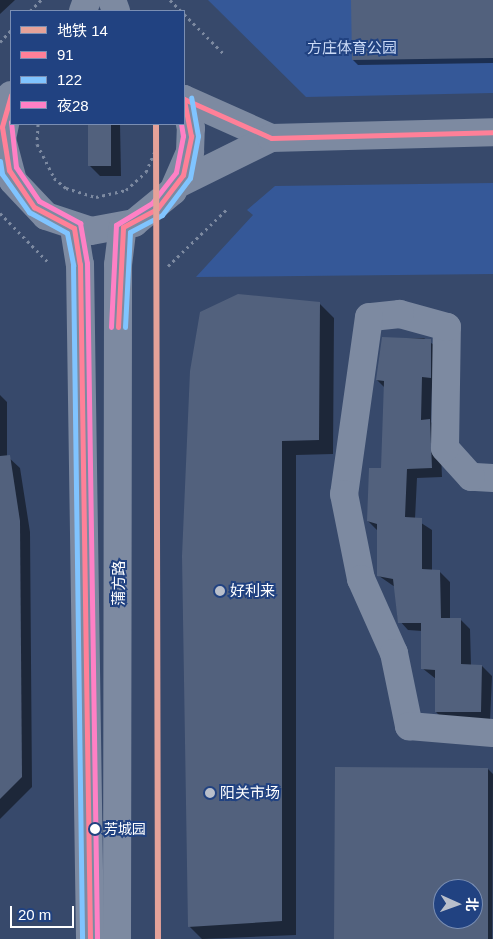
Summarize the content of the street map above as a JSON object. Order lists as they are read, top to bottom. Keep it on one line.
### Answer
{"streets":{"street":["蒲方路"]},"parks":["方庄体育公园"],"places":["好利来","阳关市场","芳城园"],"lines":["transit line 122","transit line 91","metro line 14","transit line 夜28"],"legend":["地铁 14","91","122","夜28"],"scale_bar":"20 m","north":"right"}
